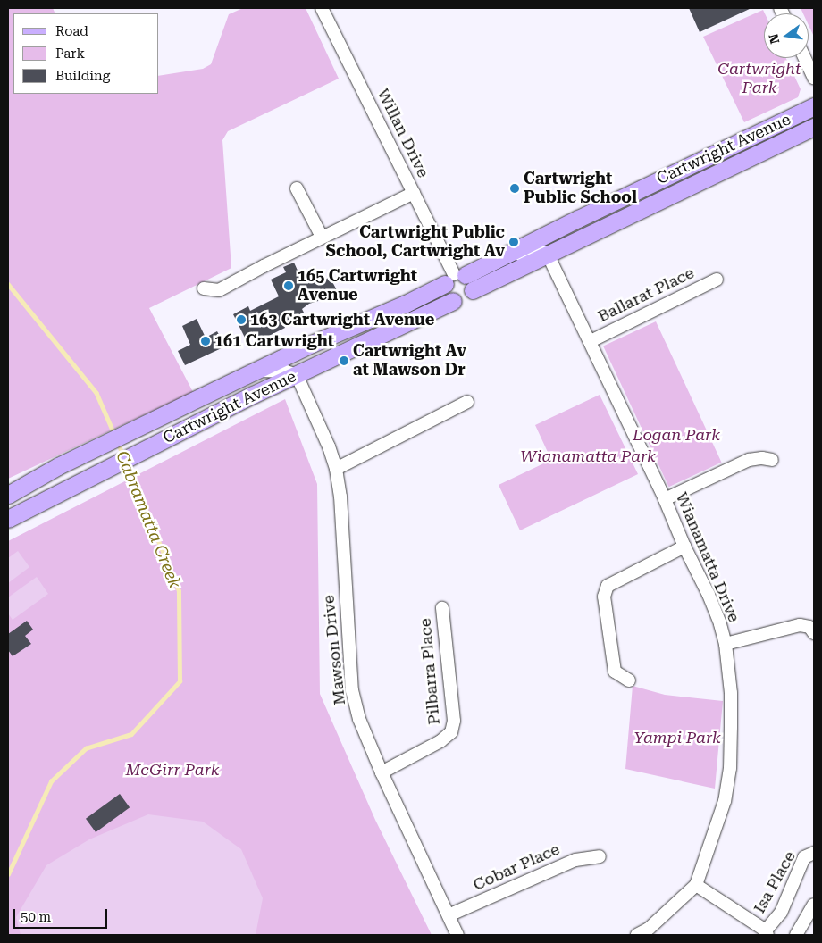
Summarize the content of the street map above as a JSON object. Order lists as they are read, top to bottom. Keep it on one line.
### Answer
{"streets":{"street":["Willan Drive","Cartwright Avenue","Ballarat Place","Wianamatta Drive","Mawson Drive","Pilbarra Place","Cobar Place","Isa Place"]},"crossings":[["Willan Drive","Cartwright Avenue"],["Cartwright Avenue","Wianamatta Drive"],["Cartwright Avenue","Mawson Drive"],["Ballarat Place","Wianamatta Drive"],["Wianamatta Drive","Isa Place"],["Mawson Drive","Pilbarra Place"],["Mawson Drive","Cobar Place"]],"water":["Cabramatta Creek"],"parks":["Cartwright Park","Logan Park","Wianamatta Park","Yampi Park","McGirr Park"],"places":["Cartwright Public School","Cartwright Public School, Cartwright Av","165 Cartwright Avenue","163 Cartwright Avenue","161 Cartwright","Cartwright Av at Mawson Dr"],"legend":["Road","Park","Building"],"scale_bar":"50 m","north":"left"}
